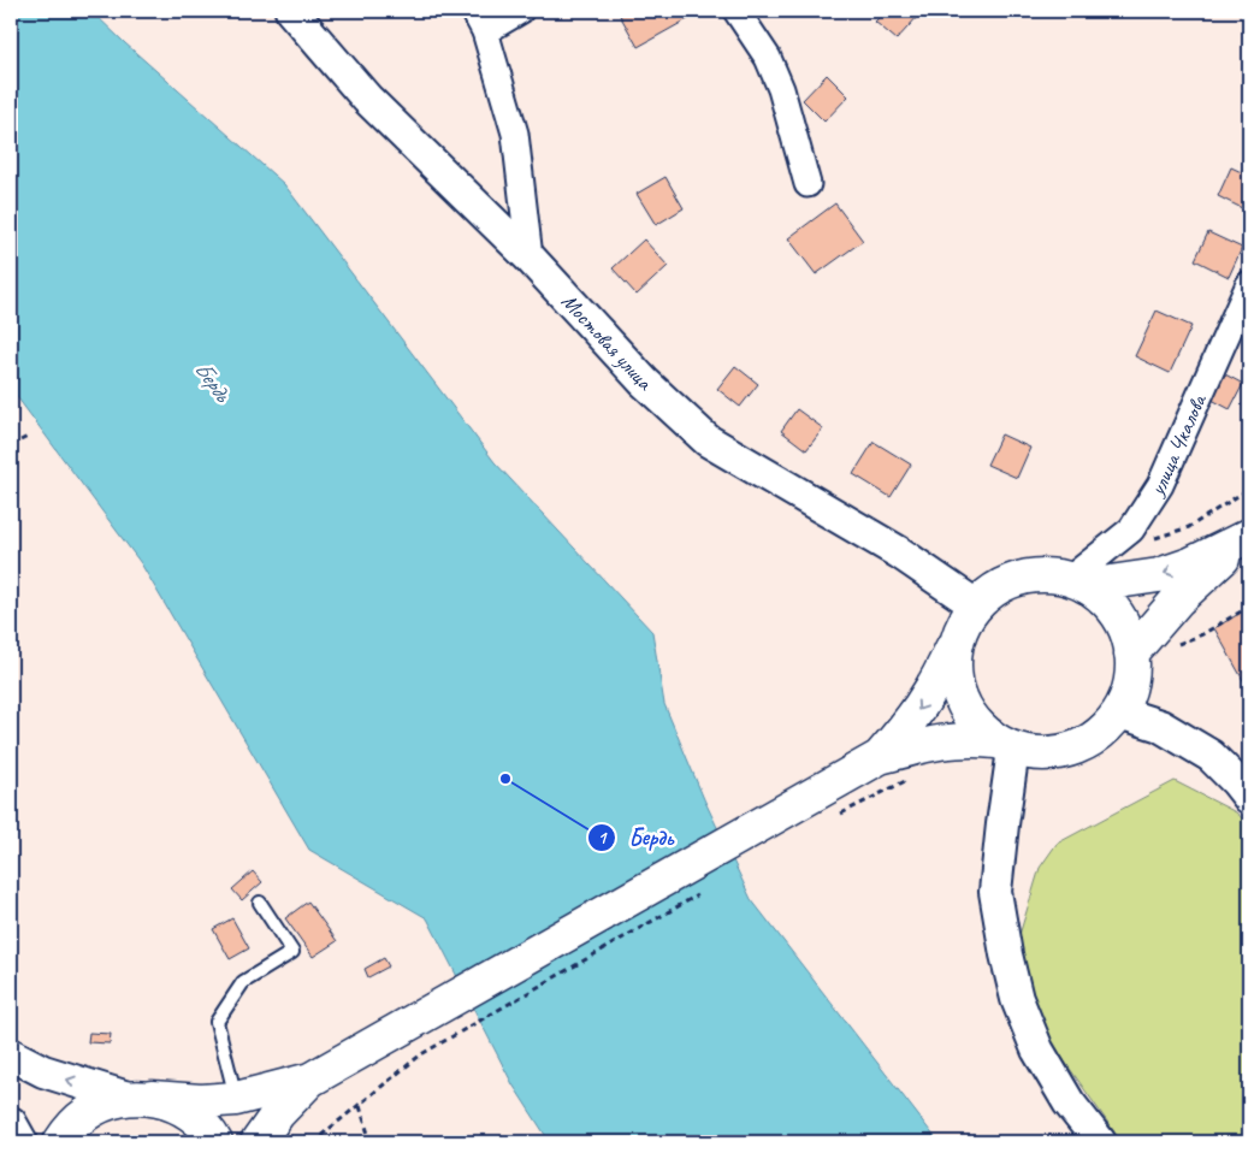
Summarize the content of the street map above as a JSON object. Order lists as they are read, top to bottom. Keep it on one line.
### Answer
{"streets":{"street":["Мостовая улица","улица Чкалова"]},"crossings":[["Мостовая улица","улица Чкалова"]],"water":["Бердь"],"places":["Бердь"]}
